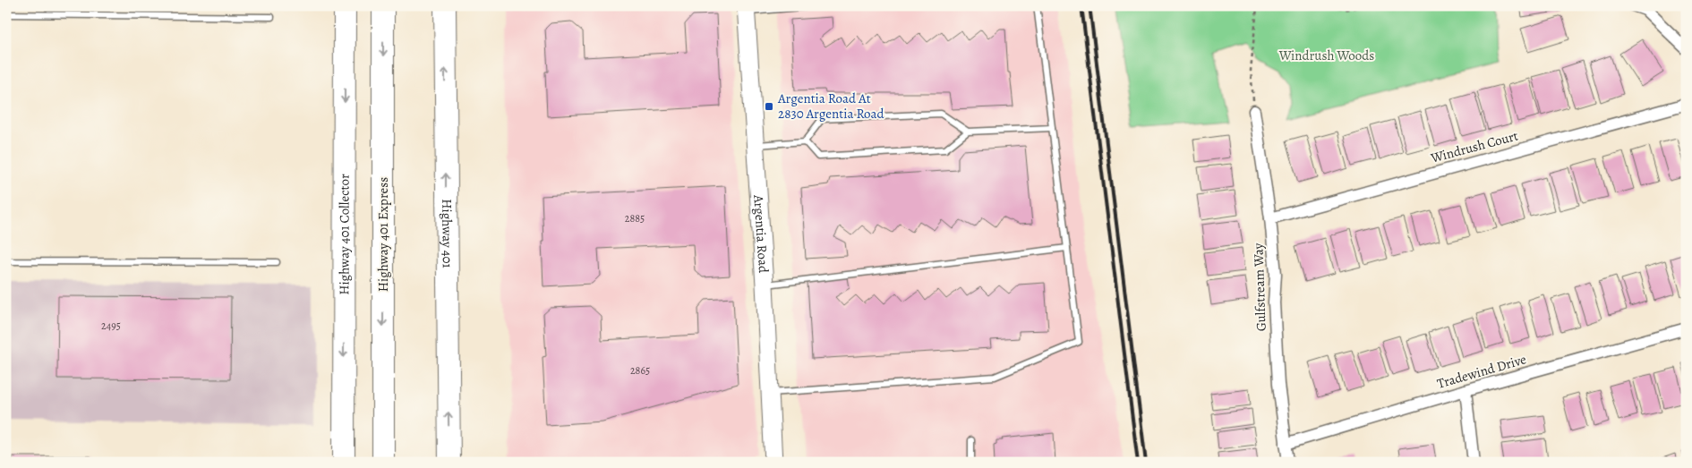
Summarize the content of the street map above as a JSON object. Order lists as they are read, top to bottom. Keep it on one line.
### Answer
{"streets":{"highway":["Highway 401 Collector","Highway 401 Express","Highway 401"],"street":["Windrush Court","Argentia Road","Gulfstream Way","Tradewind Drive"]},"crossings":[["Windrush Court","Gulfstream Way"],["Gulfstream Way","Tradewind Drive"]],"one_way":["Highway 401 Collector","Highway 401 Express","Highway 401"],"parks":["Windrush Woods"],"places":{"transit":["Argentia Road At 2830 Argentia Road"]},"house_numbers":["2885","2495","2865"]}
